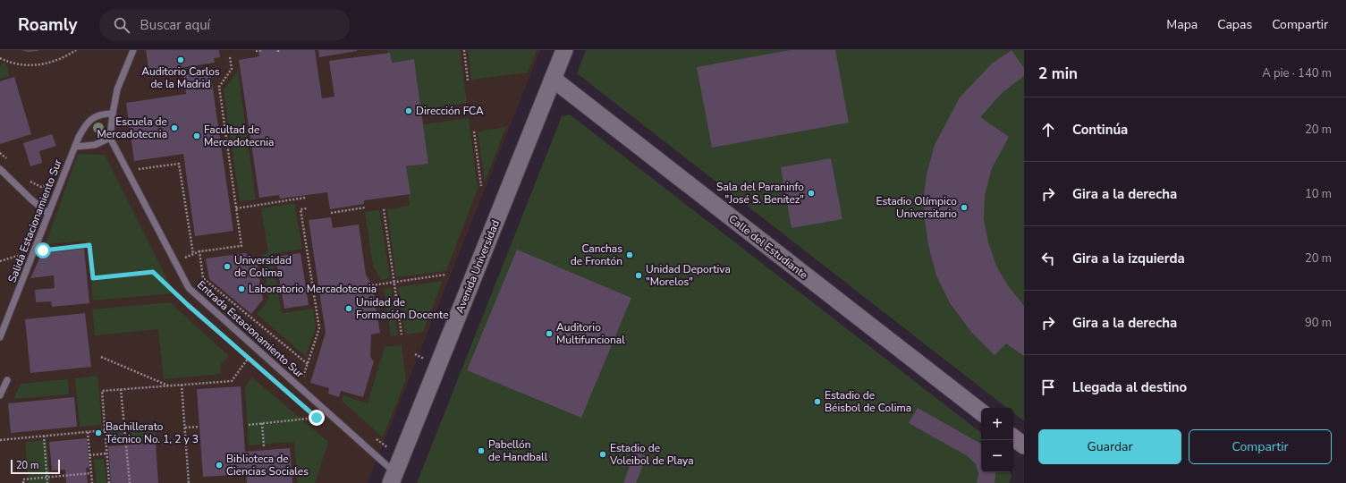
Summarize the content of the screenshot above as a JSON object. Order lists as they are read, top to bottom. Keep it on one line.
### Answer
{"streets":{"street":["Calle del Estudiante","Avenida Universidad"],"lane":["Salida Estacionamiento Sur","Entrada Estacionamiento Sur"]},"crossings":[["Calle del Estudiante","Avenida Universidad"],["Avenida Universidad","Entrada Estacionamiento Sur"]],"places":["Auditorio Carlos de la Madrid","Dirección FCA","Escuela de Mercadotecnia","Facultad de Mercadotecnia","Sala del Paraninfo \"José S. Benitez\"","Estadio Olímpico Universitario","Canchas de Frontón","Universidad de Colima","Unidad Deportiva \"Morelos\"","Laboratorio Mercadotecnia","Unidad de Formación Docente","Auditorio Multifuncional","Estadio de Béisbol de Colima","Bachillerato Técnico No. 1, 2 y 3","Pabellón de Handball","Estadio de Voleibol de Playa","Biblioteca de Ciencias Sociales"],"scale_bar":"20 m","page":{"header":"Roamly","search":"Buscar aquí","nav":["Mapa","Capas","Compartir"],"heading":["2 min","A pie · 140 m"],"list":[["Continúa","20 m"],["Gira a la derecha","10 m"],["Gira a la izquierda","20 m"],["Gira a la derecha","90 m"],"Llegada al destino"],"map_buttons":["+","−"],"buttons":["Guardar","Compartir"],"scale":"20 m"}}
